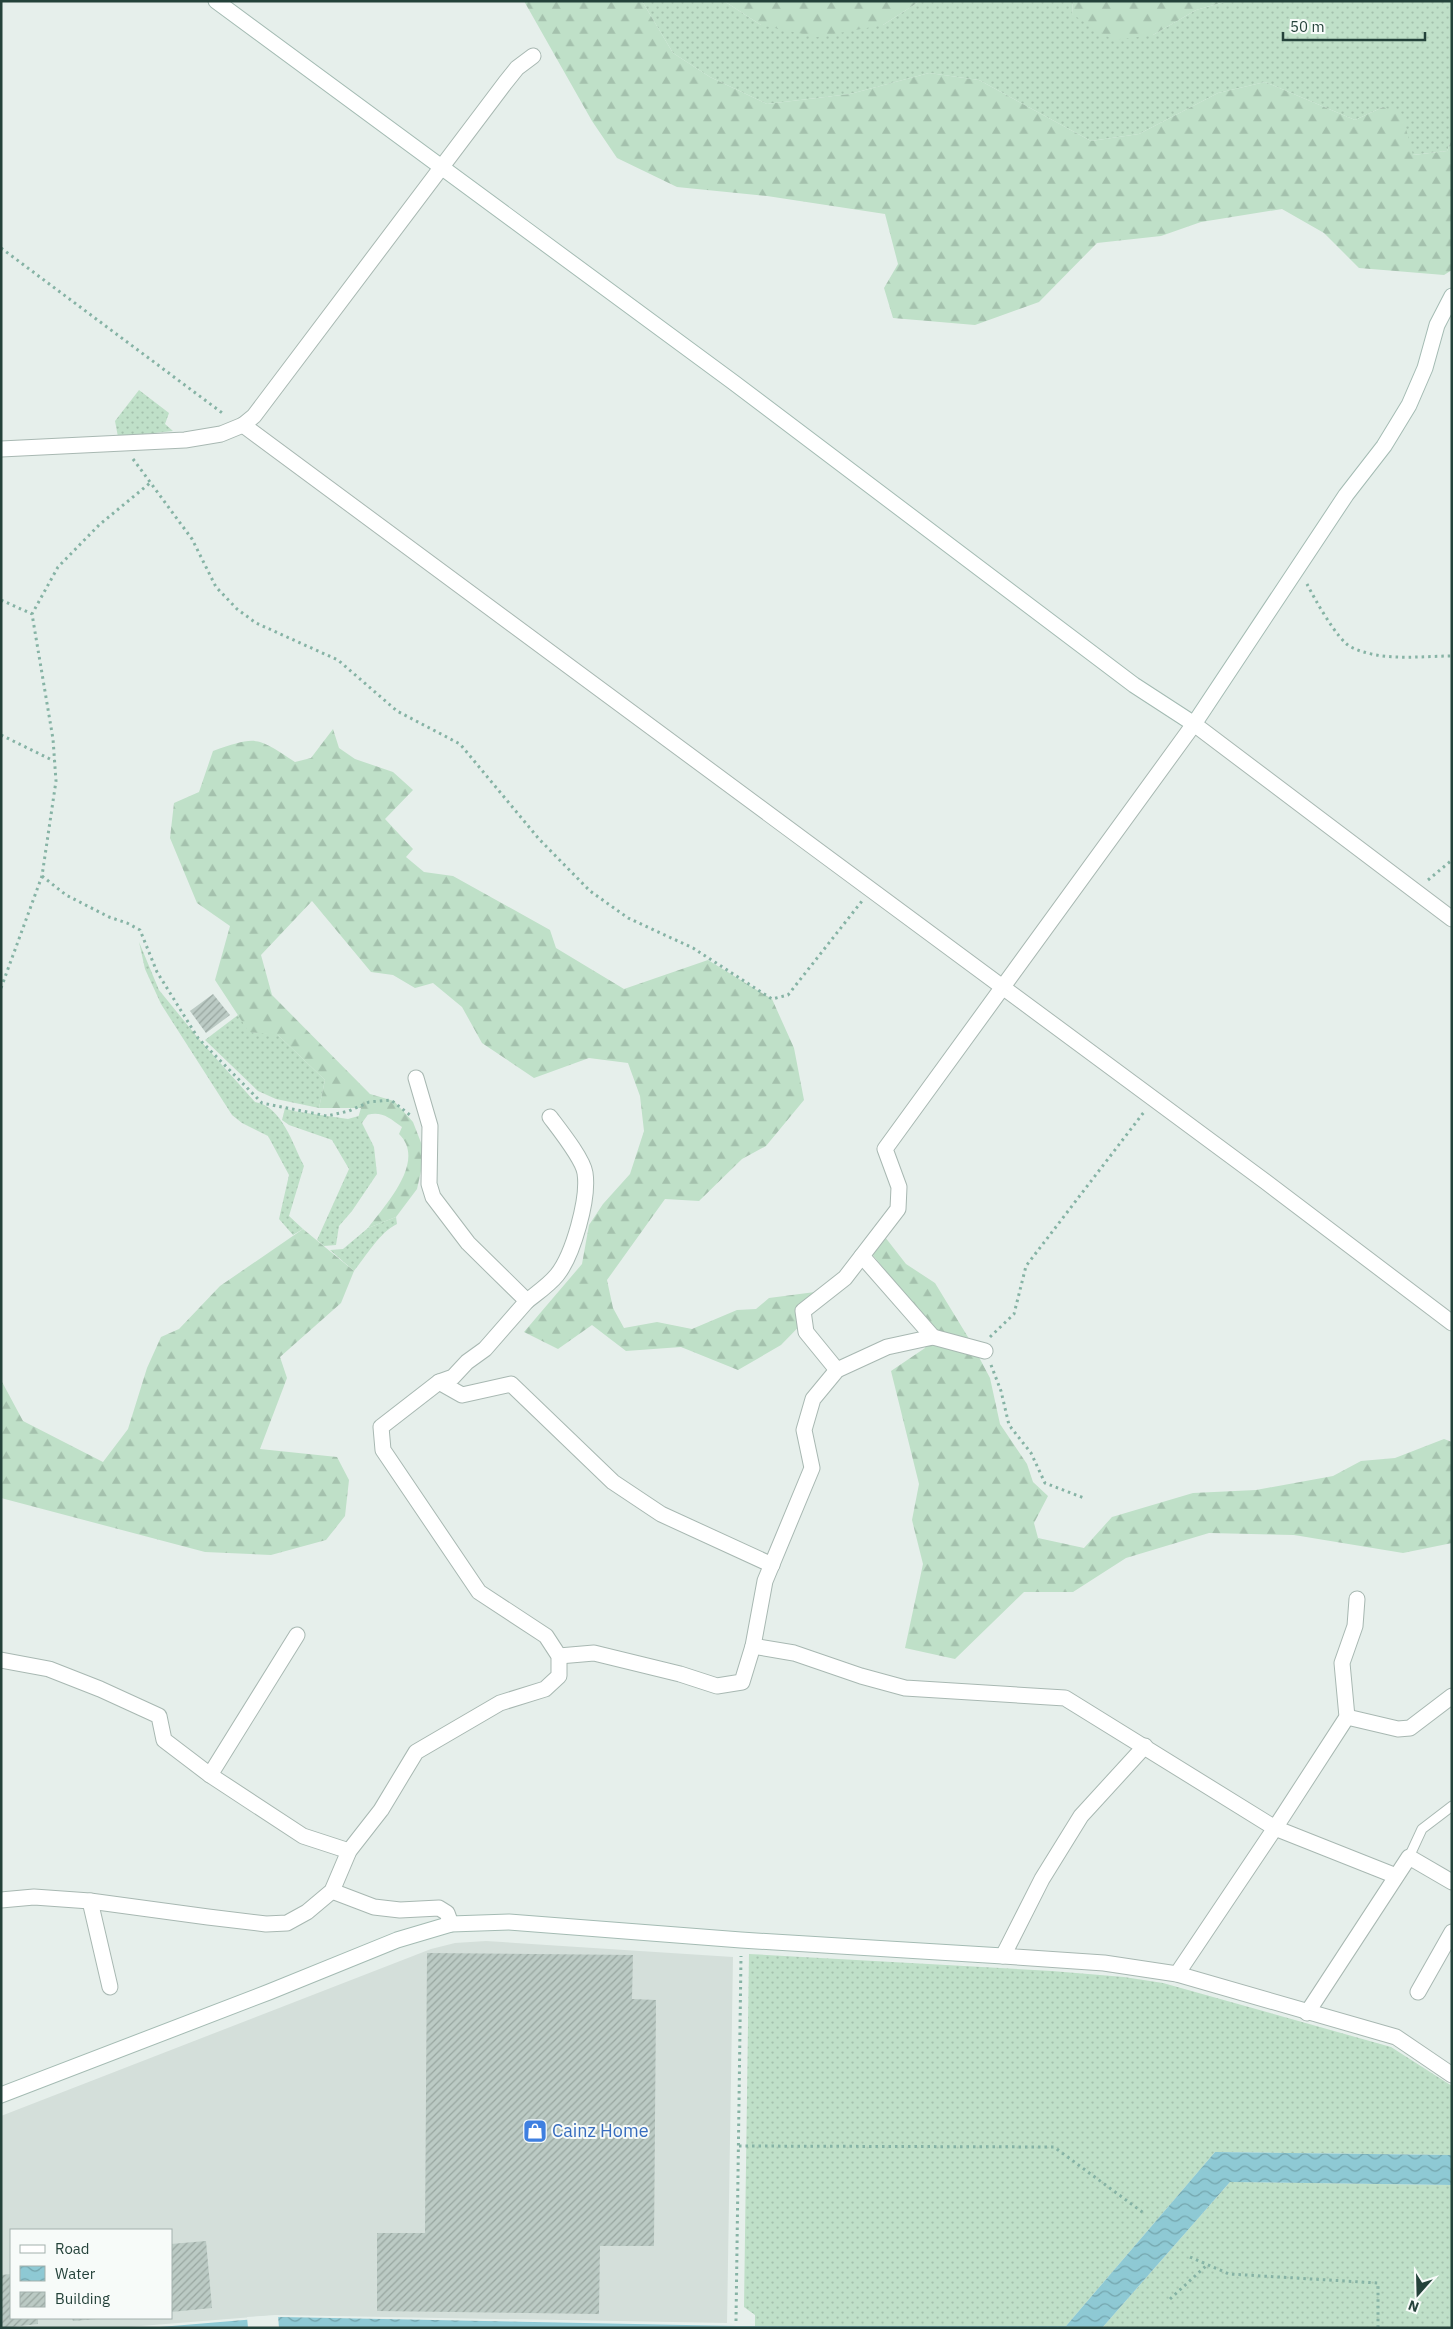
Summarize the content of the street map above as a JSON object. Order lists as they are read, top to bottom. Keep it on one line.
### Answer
{"places":{"shop":["Cainz Home"]},"legend":["Road","Water","Building"],"scale_bar":"50 m","north":"bottom"}
